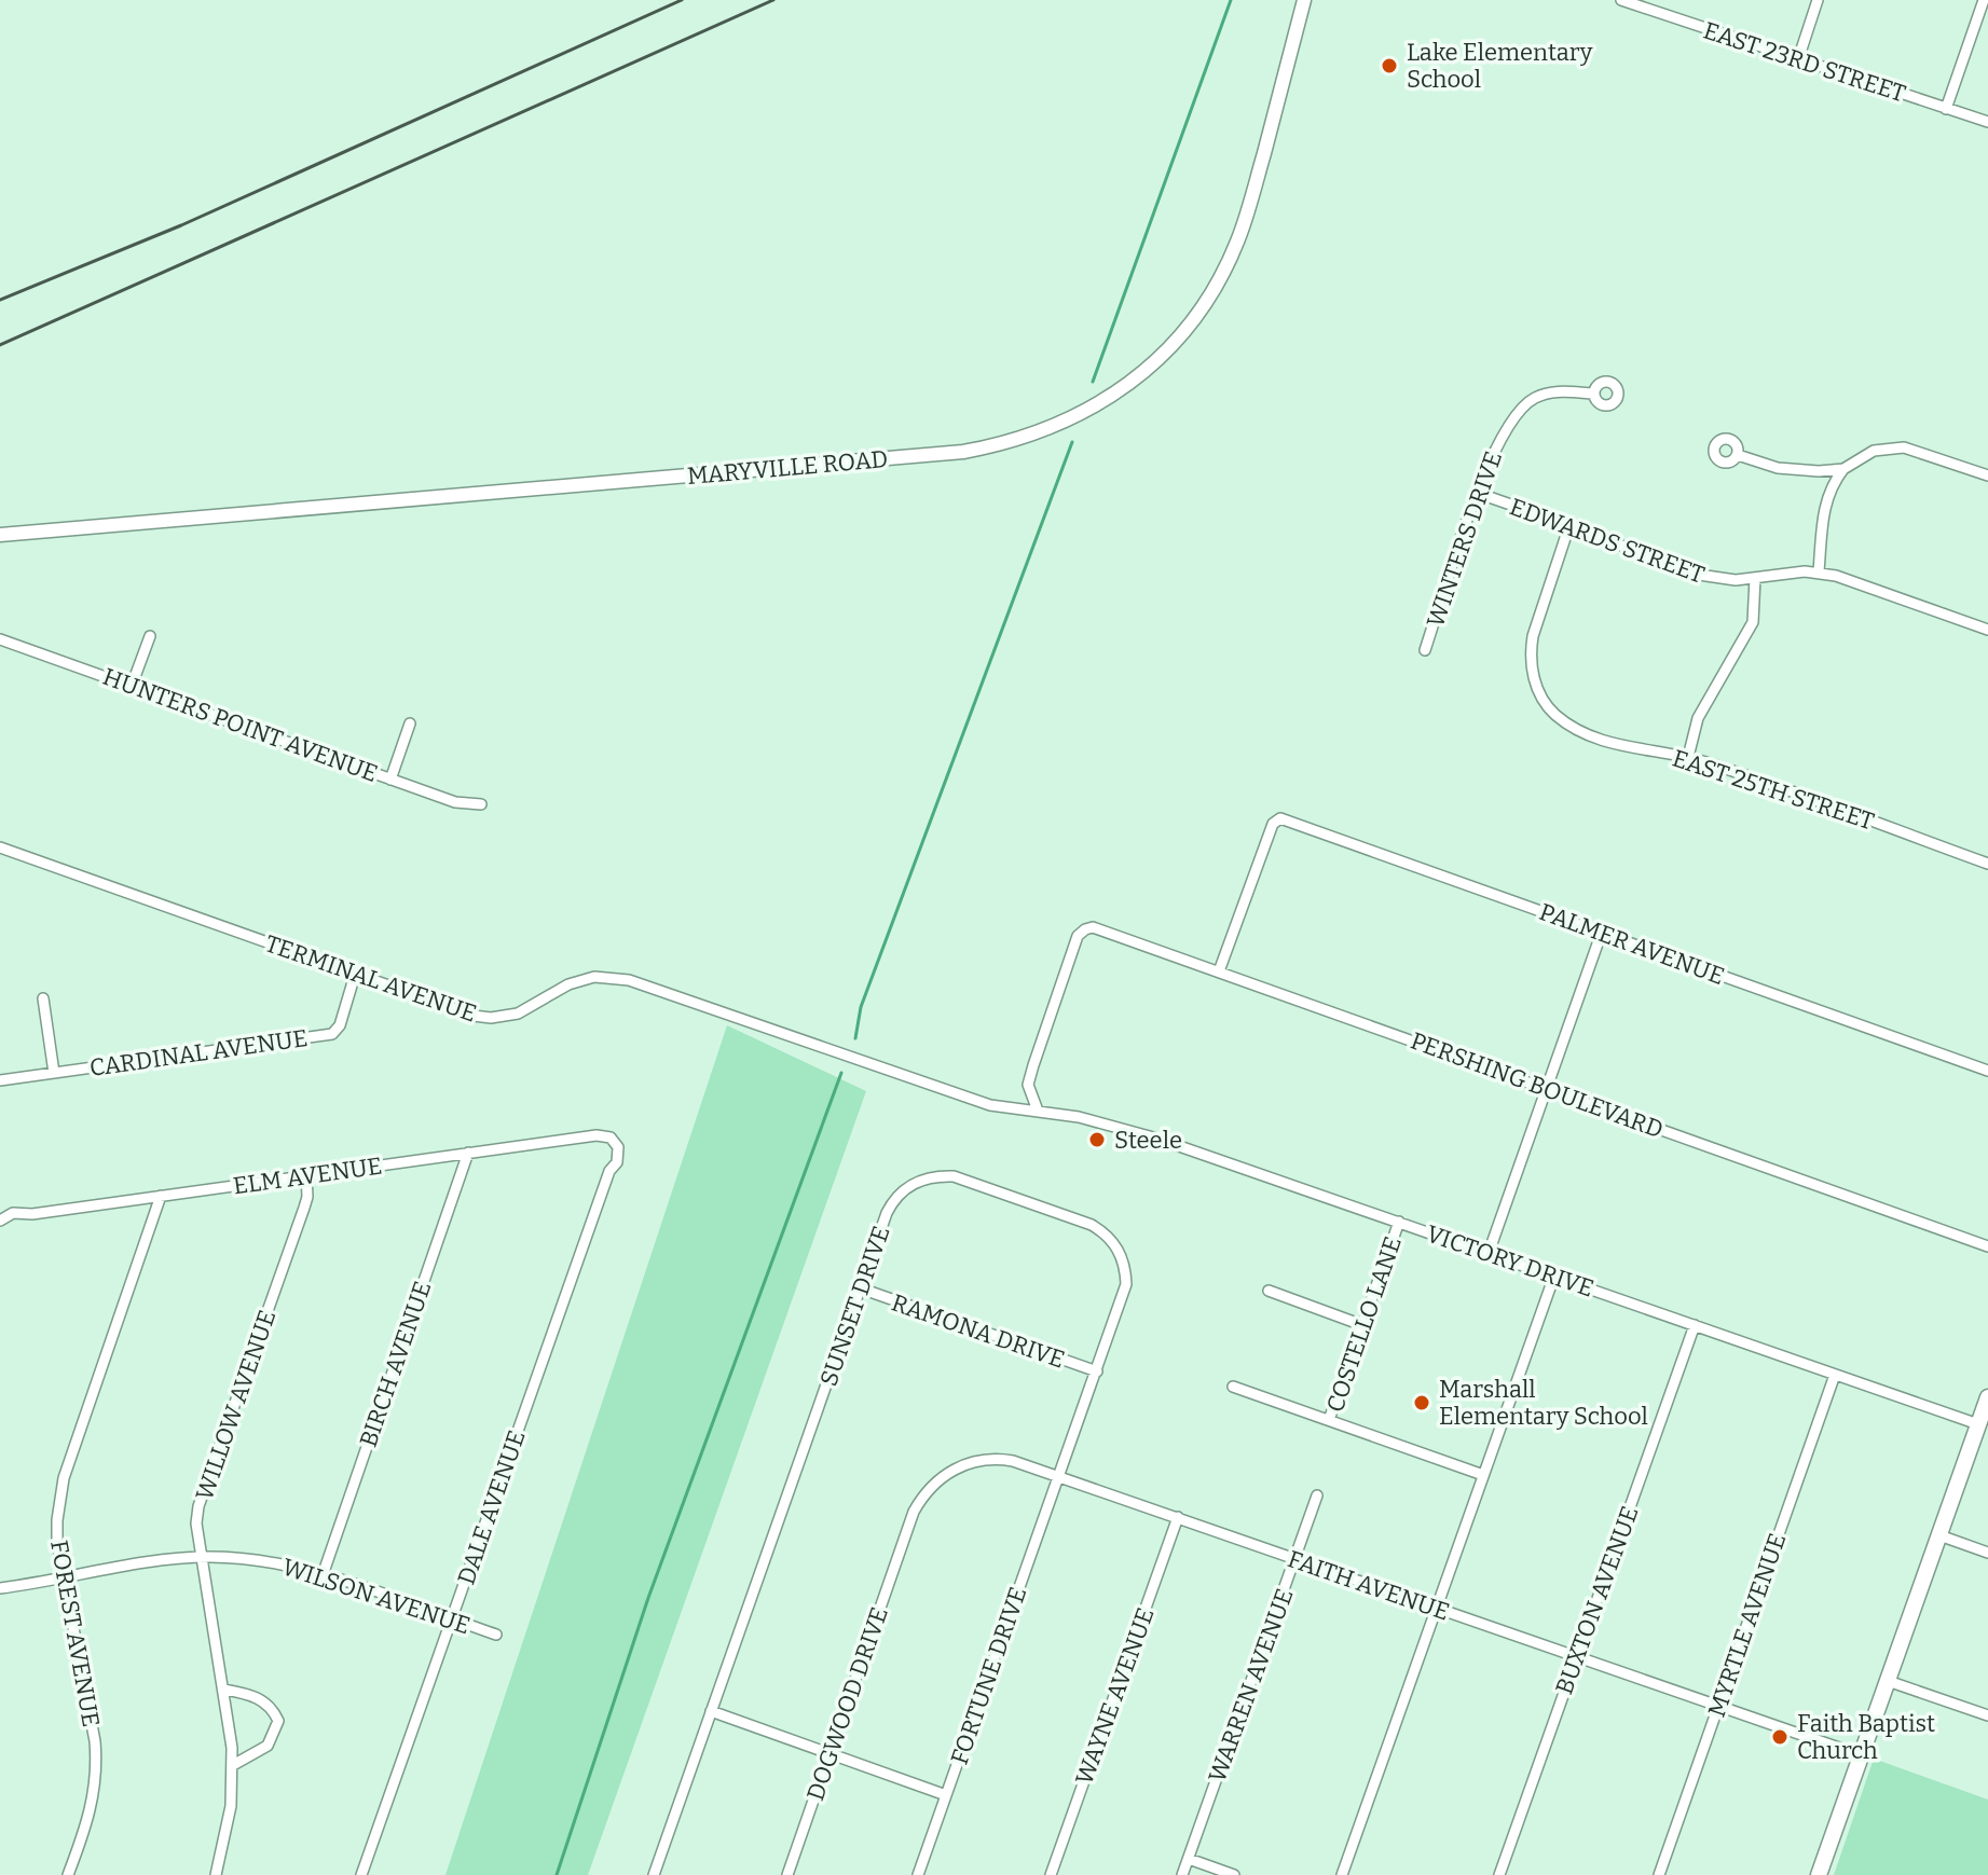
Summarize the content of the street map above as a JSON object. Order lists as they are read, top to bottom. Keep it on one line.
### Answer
{"streets":{"main road":["MARYVILLE ROAD"],"street":["EAST 23RD STREET","WINTERS DRIVE","EDWARDS STREET","HUNTERS POINT AVENUE","EAST 25TH STREET","PALMER AVENUE","TERMINAL AVENUE","CARDINAL AVENUE","PERSHING BOULEVARD","ELM AVENUE","VICTORY DRIVE","SUNSET DRIVE","COSTELLO LANE","RAMONA DRIVE","BIRCH AVENUE","WILLOW AVENUE","DALE AVENUE","FAITH AVENUE","WILSON AVENUE","BUXTON AVENUE","MYRTLE AVENUE","FOREST AVENUE","FORTUNE DRIVE","WARREN AVENUE","WAYNE AVENUE","DOGWOOD DRIVE"]},"crossings":[["WINTERS DRIVE","EDWARDS STREET"],["EDWARDS STREET","EAST 25TH STREET"],["PALMER AVENUE","PERSHING BOULEVARD"],["TERMINAL AVENUE","CARDINAL AVENUE"],["TERMINAL AVENUE","PERSHING BOULEVARD"],["TERMINAL AVENUE","VICTORY DRIVE"],["PERSHING BOULEVARD","VICTORY DRIVE"],["ELM AVENUE","BIRCH AVENUE"],["ELM AVENUE","WILLOW AVENUE"],["ELM AVENUE","DALE AVENUE"],["ELM AVENUE","FOREST AVENUE"],["VICTORY DRIVE","COSTELLO LANE"],["VICTORY DRIVE","BUXTON AVENUE"],["VICTORY DRIVE","MYRTLE AVENUE"],["SUNSET DRIVE","RAMONA DRIVE"],["SUNSET DRIVE","FAITH AVENUE"],["SUNSET DRIVE","FORTUNE DRIVE"],["BIRCH AVENUE","WILSON AVENUE"],["WILLOW AVENUE","WILSON AVENUE"],["DALE AVENUE","WILSON AVENUE"],["FAITH AVENUE","BUXTON AVENUE"],["FAITH AVENUE","MYRTLE AVENUE"],["FAITH AVENUE","FORTUNE DRIVE"],["FAITH AVENUE","WARREN AVENUE"],["FAITH AVENUE","WAYNE AVENUE"],["FAITH AVENUE","DOGWOOD DRIVE"],["WILSON AVENUE","FOREST AVENUE"]],"places":["Lake Elementary School","Steele","Marshall Elementary School","Faith Baptist Church"]}
